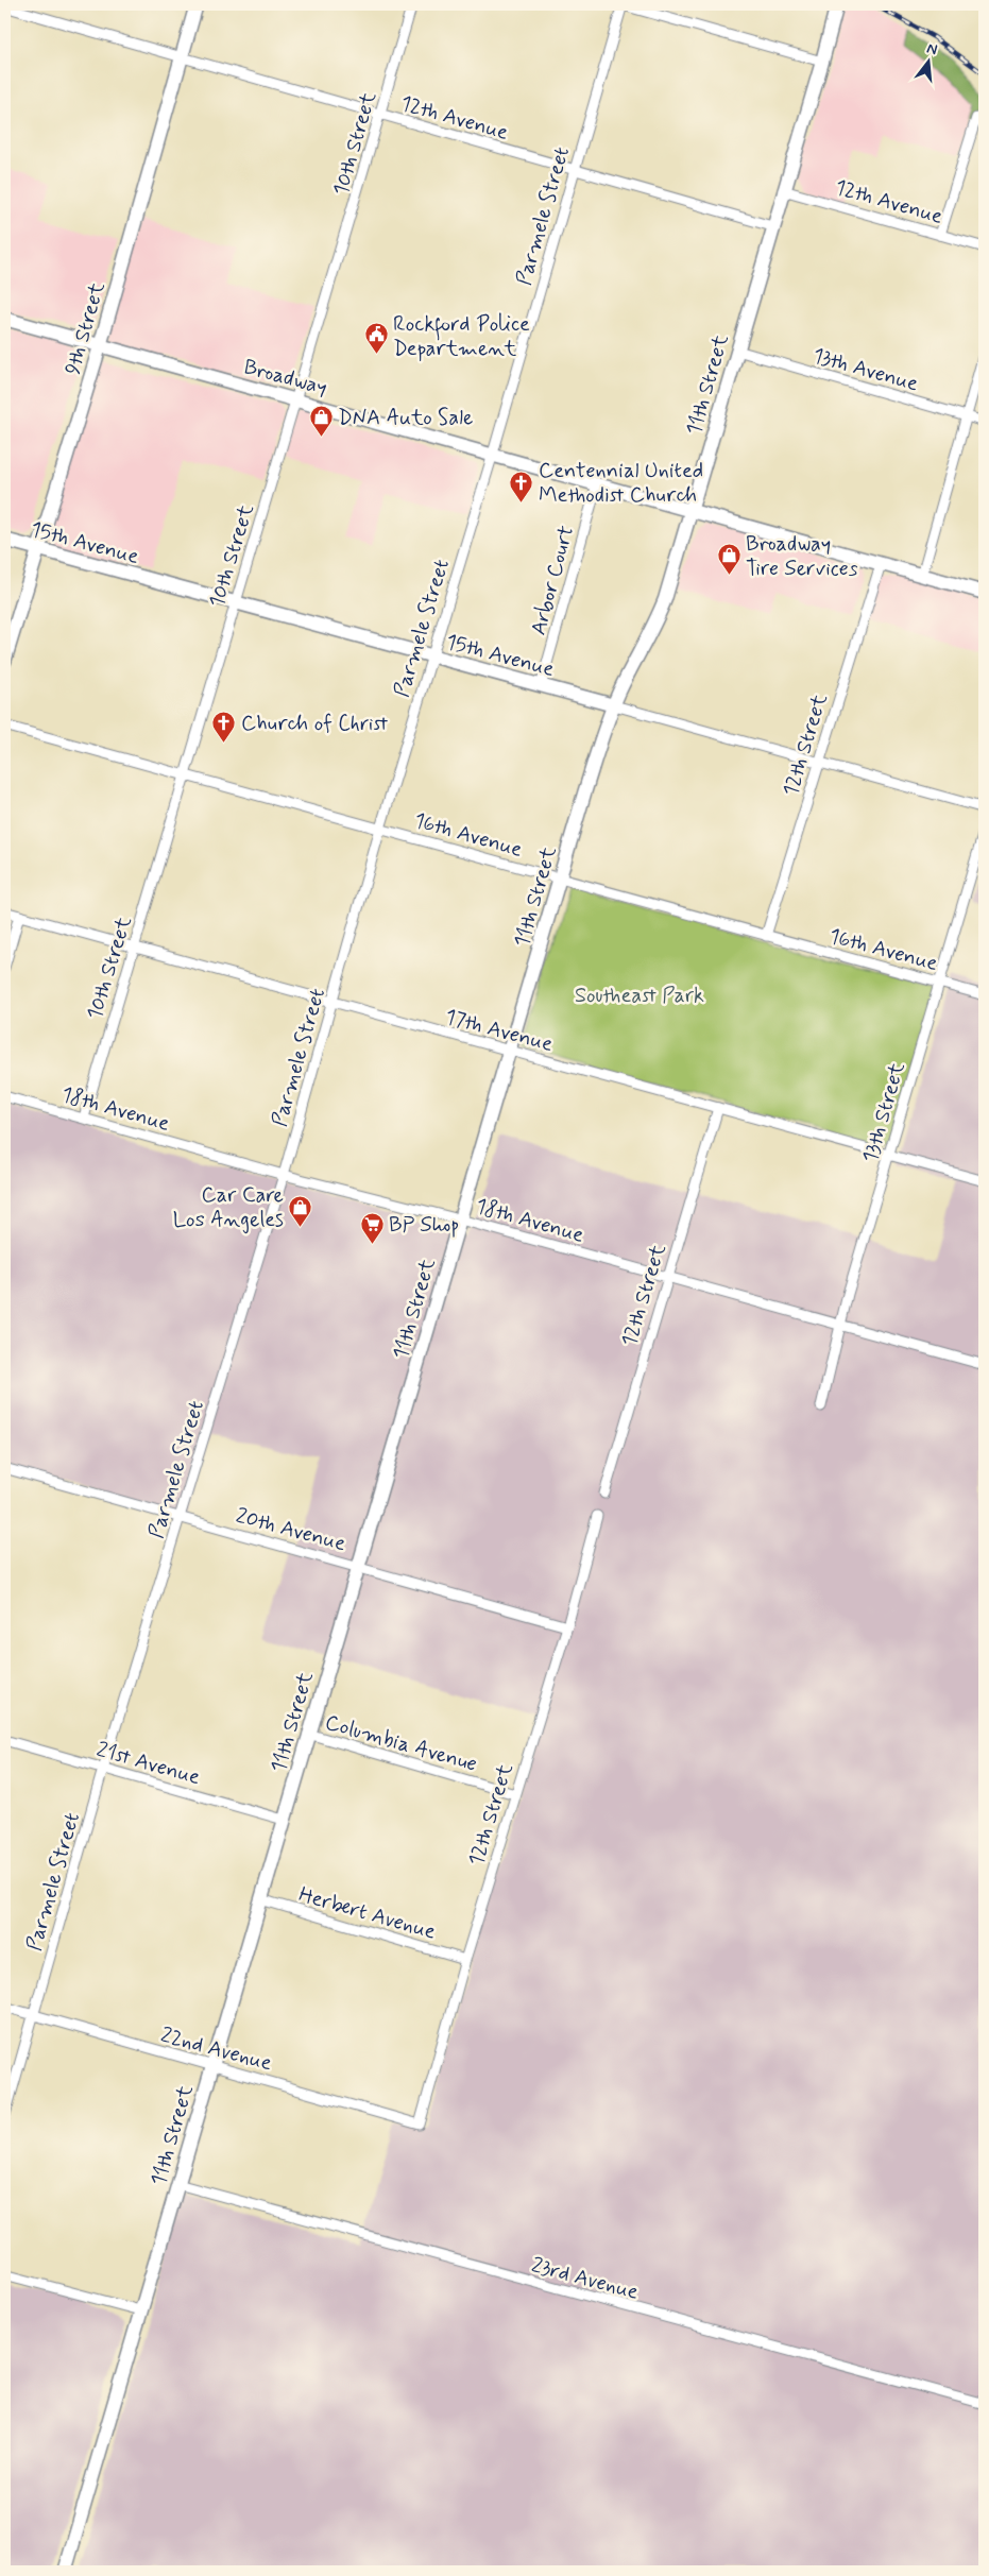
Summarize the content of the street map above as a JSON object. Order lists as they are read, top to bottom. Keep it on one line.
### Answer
{"streets":{"main road":["9th Street","Broadway","11th Street","15th Avenue"],"street":["12th Avenue","10th Street","Parmele Street","13th Avenue","Arbor Court","12th Street","16th Avenue","17th Avenue","18th Avenue","13th Street","20th Avenue","Columbia Avenue","21st Avenue","Herbert Avenue","22nd Avenue","23rd Avenue"]},"crossings":[["12th Avenue","10th Street"],["12th Avenue","Parmele Street"],["12th Avenue","9th Street"],["12th Avenue","11th Street"],["10th Street","Broadway"],["10th Street","15th Avenue"],["10th Street","16th Avenue"],["10th Street","17th Avenue"],["10th Street","18th Avenue"],["Parmele Street","Broadway"],["Parmele Street","15th Avenue"],["Parmele Street","16th Avenue"],["Parmele Street","17th Avenue"],["Parmele Street","18th Avenue"],["Parmele Street","20th Avenue"],["Parmele Street","21st Avenue"],["Parmele Street","22nd Avenue"],["9th Street","Broadway"],["9th Street","15th Avenue"],["13th Avenue","11th Street"],["Broadway","11th Street"],["Broadway","Arbor Court"],["Broadway","12th Street"],["11th Street","15th Avenue"],["11th Street","16th Avenue"],["11th Street","17th Avenue"],["11th Street","18th Avenue"],["11th Street","20th Avenue"],["11th Street","Columbia Avenue"],["11th Street","21st Avenue"],["11th Street","Herbert Avenue"],["11th Street","22nd Avenue"],["11th Street","23rd Avenue"],["15th Avenue","Arbor Court"],["15th Avenue","12th Street"],["12th Street","16th Avenue"],["12th Street","17th Avenue"],["12th Street","18th Avenue"],["12th Street","20th Avenue"],["12th Street","Columbia Avenue"],["12th Street","Herbert Avenue"],["12th Street","22nd Avenue"],["16th Avenue","13th Street"],["17th Avenue","13th Street"],["18th Avenue","13th Street"]],"parks":["Southeast Park"],"places":{"public building":["Rockford Police Department"],"shop":["DNA Auto Sale","Broadway Tire Services","Car Care Los Angeles"],"church":["Centennial United Methodist Church","Church of Christ"],"supermarket":["BP Shop"]},"north":"top"}
